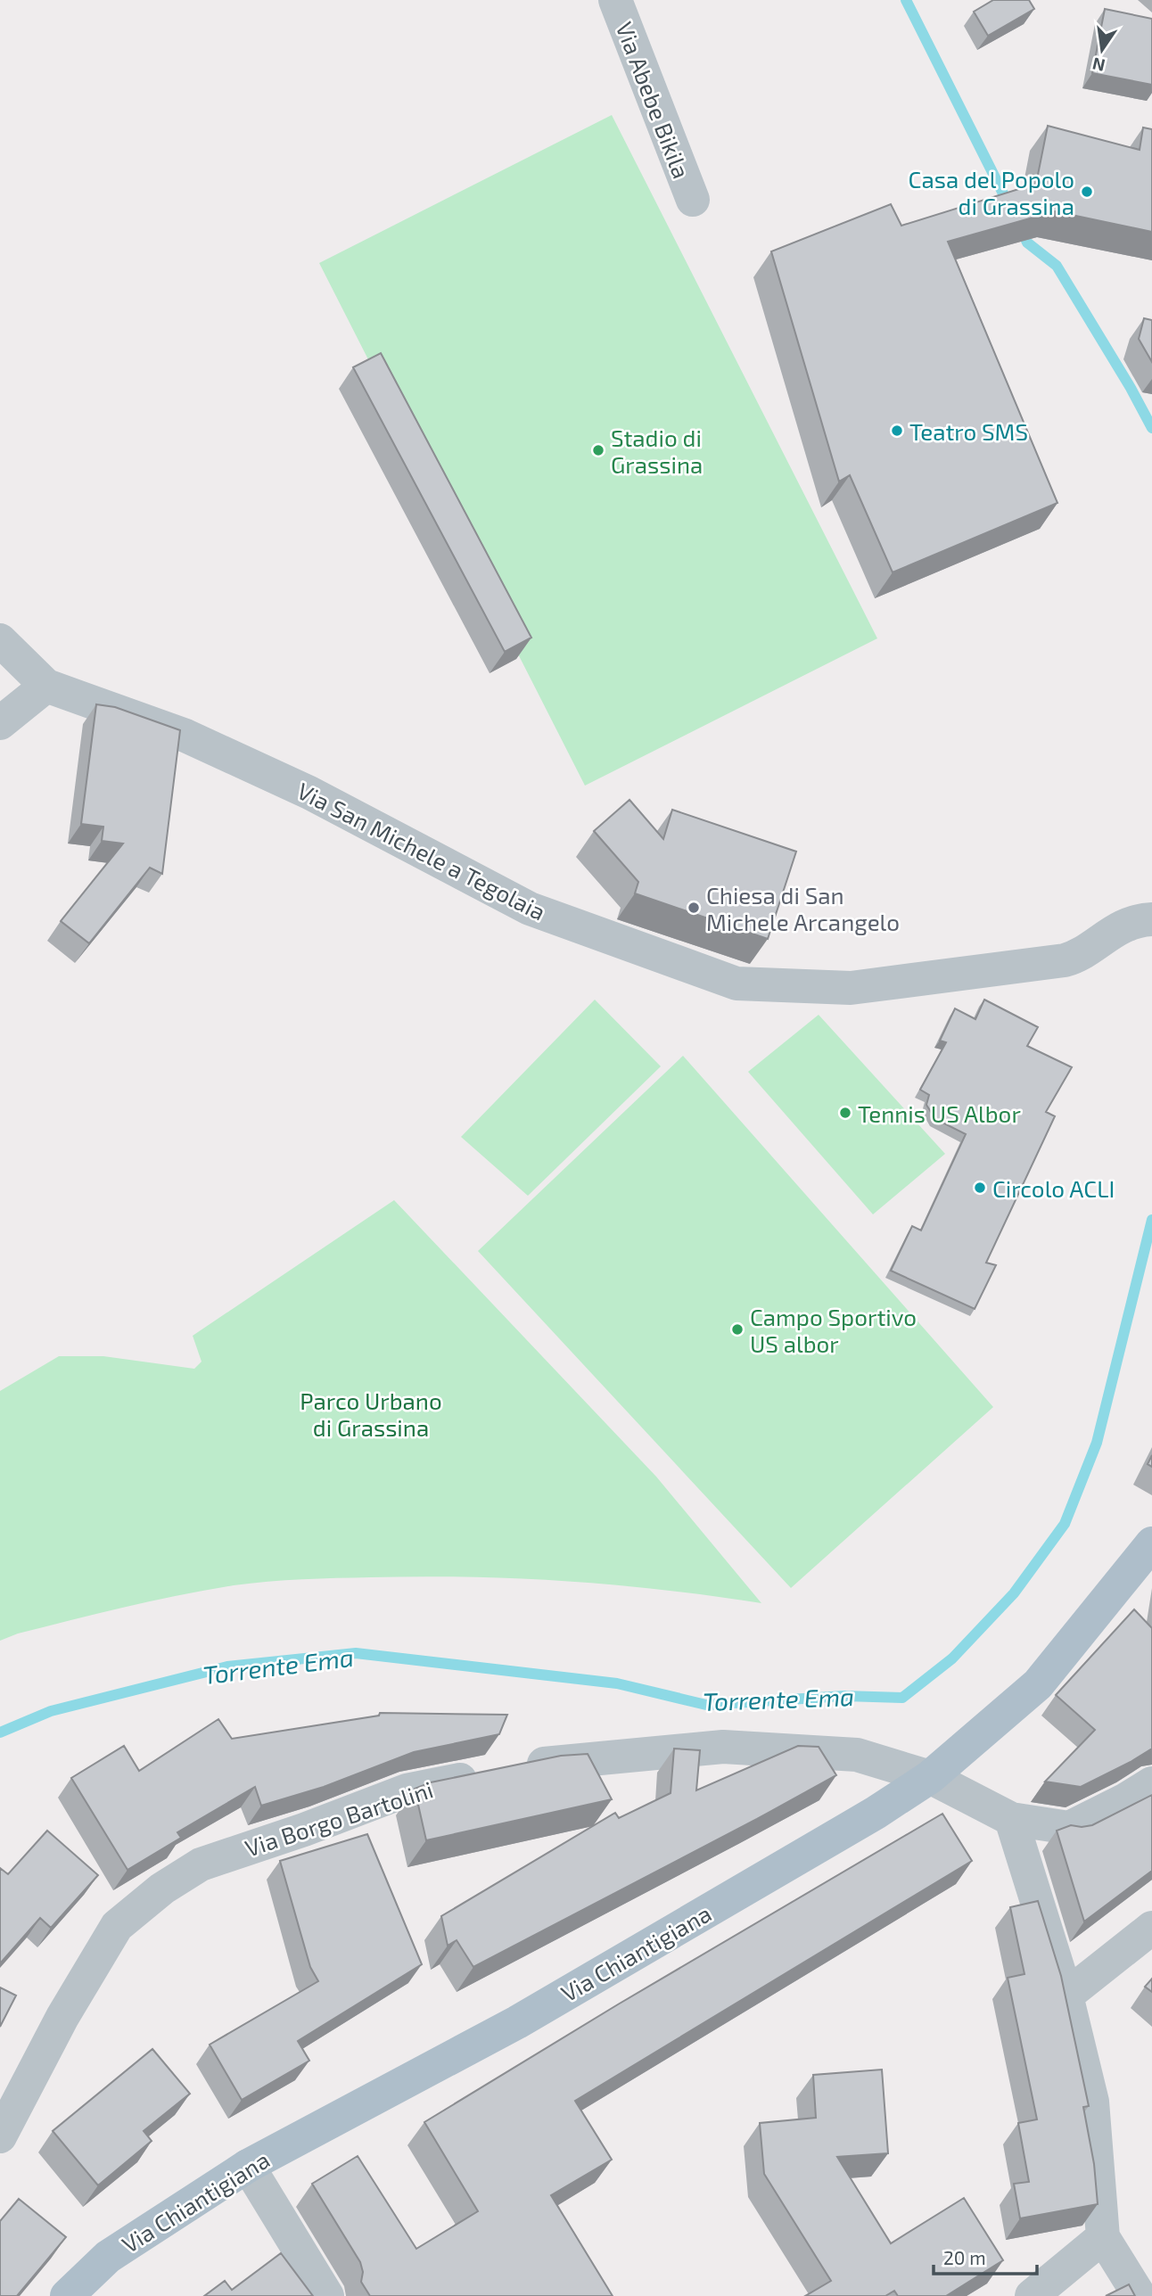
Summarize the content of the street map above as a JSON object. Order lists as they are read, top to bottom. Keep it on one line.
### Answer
{"streets":{"main road":["Via Chiantigiana"],"street":["Via Abebe Bikila","Via San Michele a Tegolaia","Via Borgo Bartolini"]},"crossings":[["Via Borgo Bartolini","Via Chiantigiana"]],"water":["Torrente Ema"],"parks":["Parco Urbano di Grassina"],"places":["Casa del Popolo di Grassina","Teatro SMS","Stadio di Grassina","Chiesa di San Michele Arcangelo","Tennis US Albor","Circolo ACLI","Campo Sportivo US albor"],"scale_bar":"20 m","north":"bottom"}
